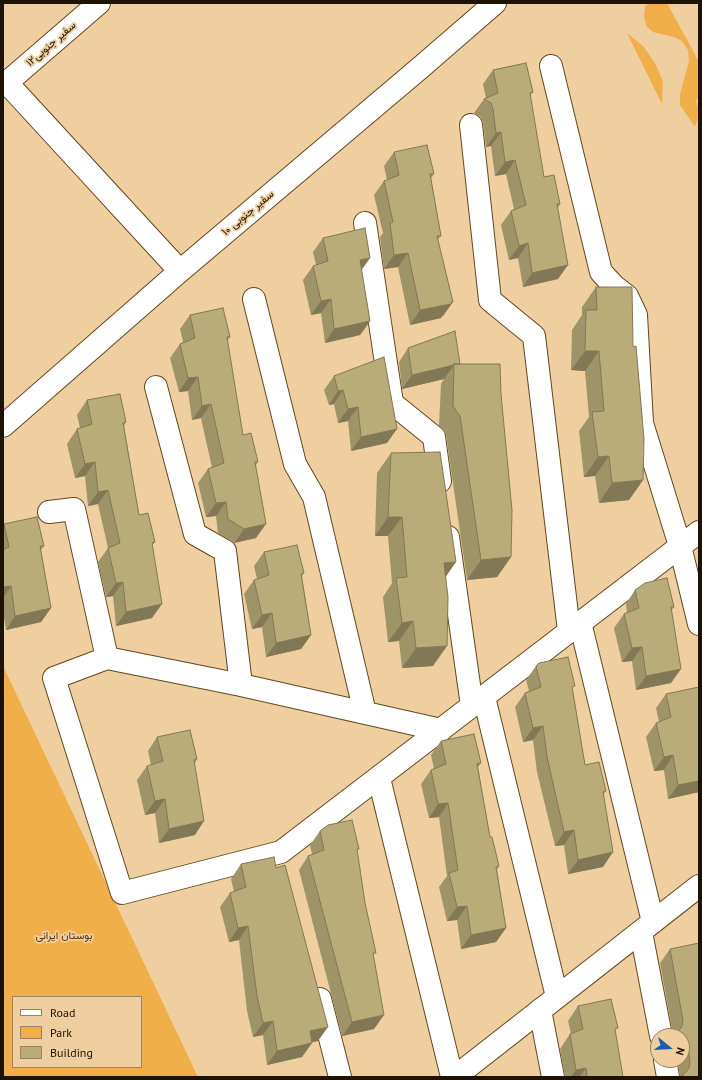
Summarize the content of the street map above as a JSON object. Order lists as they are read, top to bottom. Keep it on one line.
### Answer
{"streets":{"street":["سفیر جنوبی۱۲","سفیر جنوبی ۱۰"]},"parks":["بوستان ایرانی"],"legend":["Road","Park","Building"],"north":"right"}
